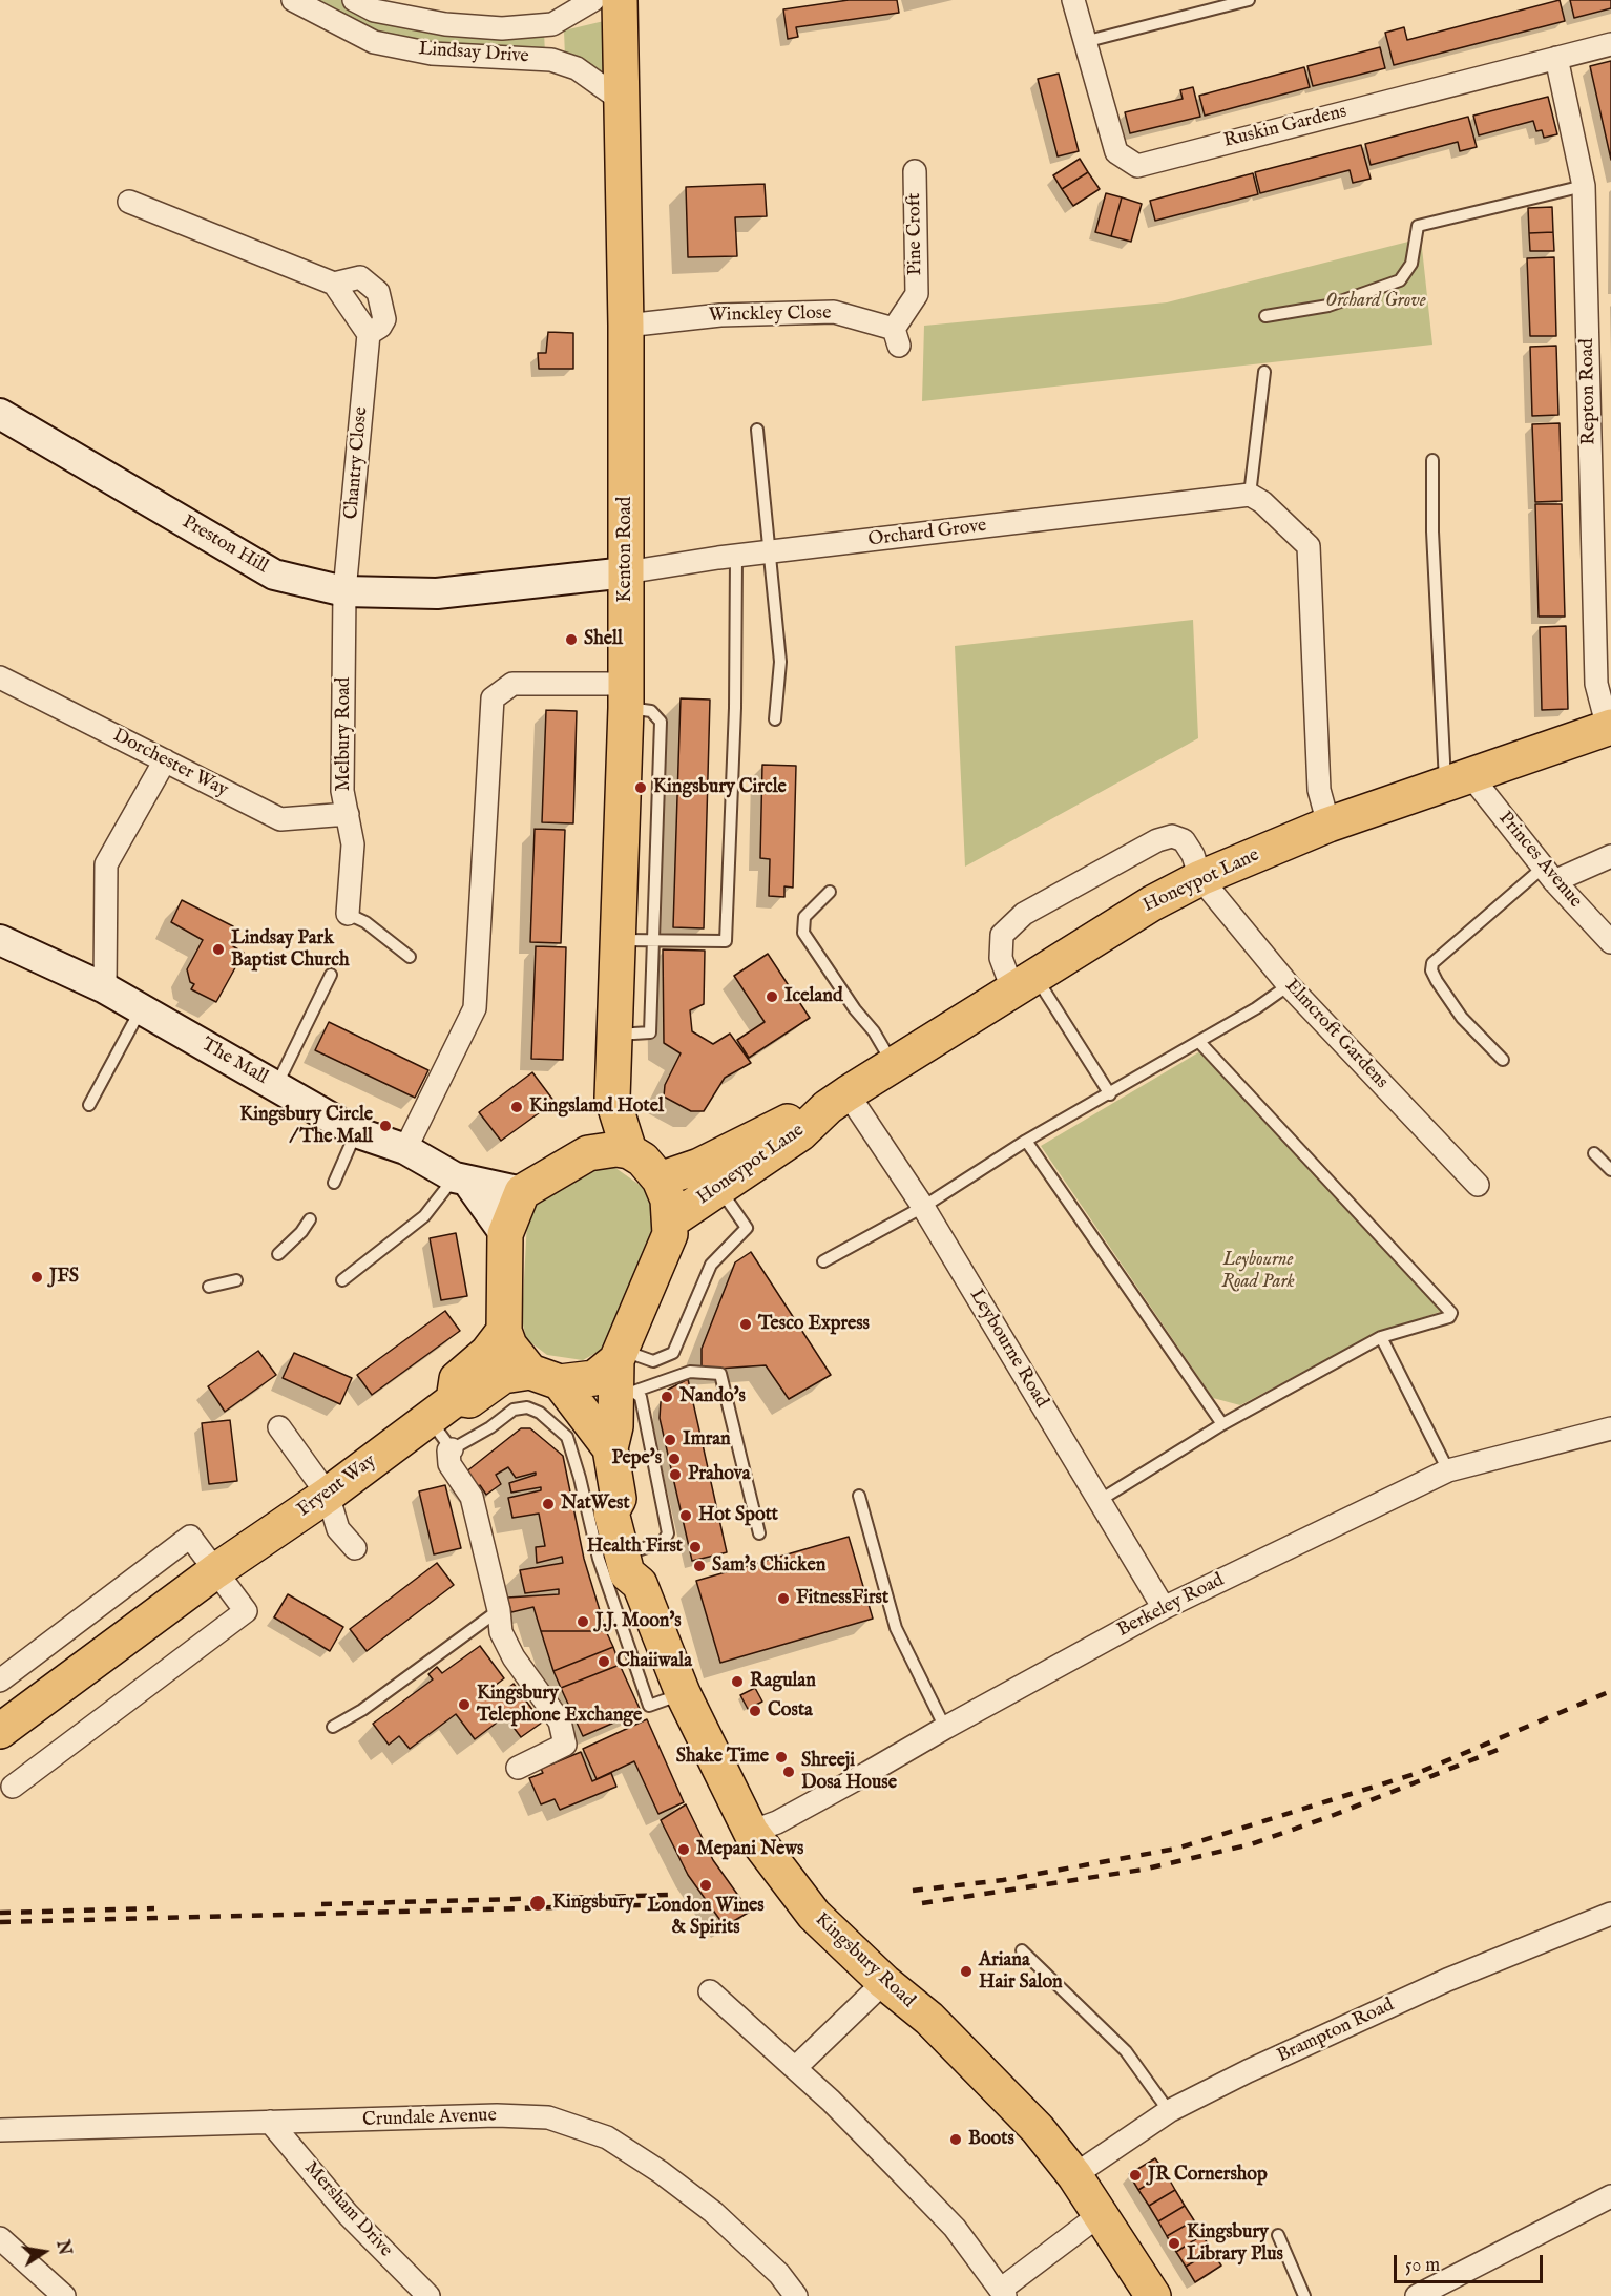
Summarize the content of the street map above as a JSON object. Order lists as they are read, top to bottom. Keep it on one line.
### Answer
{"streets":{"main road":["Kenton Road","Honeypot Lane","Fryent Way","Kingsbury Road"],"street":["Lindsay Drive","Ruskin Gardens","Pine Croft","Winckley Close","Repton Road","Chantry Close","Orchard Grove","Preston Hill","Melbury Road","Dorchester Way","Princes Avenue","Elmcroft Gardens","The Mall","Leybourne Road","Berkeley Road","Brampton Road","Crundale Avenue","Mersham Drive"]},"crossings":[["Lindsay Drive","Kenton Road"],["Ruskin Gardens","Repton Road"],["Pine Croft","Winckley Close"],["Winckley Close","Kenton Road"],["Repton Road","Honeypot Lane"],["Chantry Close","Preston Hill"],["Chantry Close","Melbury Road"],["Orchard Grove","Preston Hill"],["Orchard Grove","Kenton Road"],["Preston Hill","Kenton Road"],["Preston Hill","Melbury Road"],["Kenton Road","Honeypot Lane"],["Kenton Road","The Mall"],["Kenton Road","Fryent Way"],["Kenton Road","Kingsbury Road"],["Melbury Road","Dorchester Way"],["Princes Avenue","Honeypot Lane"],["Honeypot Lane","Elmcroft Gardens"],["Honeypot Lane","The Mall"],["Honeypot Lane","Leybourne Road"],["Honeypot Lane","Fryent Way"],["Honeypot Lane","Kingsbury Road"],["The Mall","Fryent Way"],["The Mall","Kingsbury Road"],["Leybourne Road","Berkeley Road"],["Fryent Way","Kingsbury Road"],["Berkeley Road","Kingsbury Road"],["Kingsbury Road","Brampton Road"],["Crundale Avenue","Mersham Drive"]],"parks":["Orchard Grove","Leybourne Road Park"],"places":["Shell","Kingsbury Circle","Lindsay Park Baptist Church","Iceland","Kingslamd Hotel","Kingsbury Circle / The Mall","JFS","Tesco Express","Nando's","Imran","Pepe's","Prahova","NatWest","Hot Spott","Health First","Sam's Chicken","FitnessFirst","J.J. Moon's","Chaiiwala","Ragulan","Kingsbury Telephone Exchange","Costa","Shake Time","Shreeji Dosa House","Mepani News","London Wines & Spirits","Kingsbury","Ariana Hair Salon","Boots","JR Cornershop","Kingsbury Library Plus"],"scale_bar":"50 m","north":"right"}
